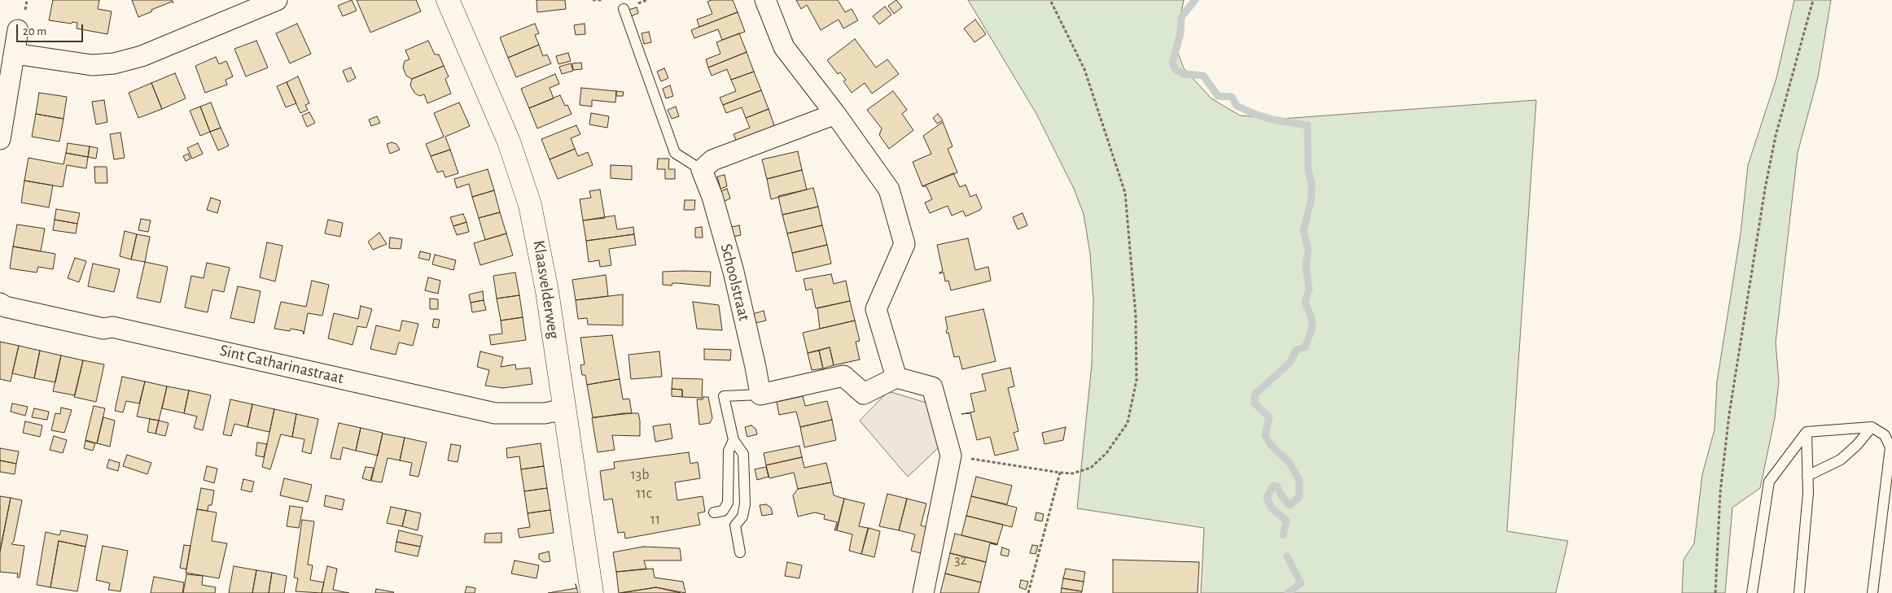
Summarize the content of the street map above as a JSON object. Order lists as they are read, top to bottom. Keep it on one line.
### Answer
{"streets":{"street":["Schoolstraat","Klaasvelderweg","Sint Catharinastraat"]},"crossings":[["Klaasvelderweg","Sint Catharinastraat"]],"house_numbers":["13b","11c","11","32"],"scale_bar":"20 m"}
